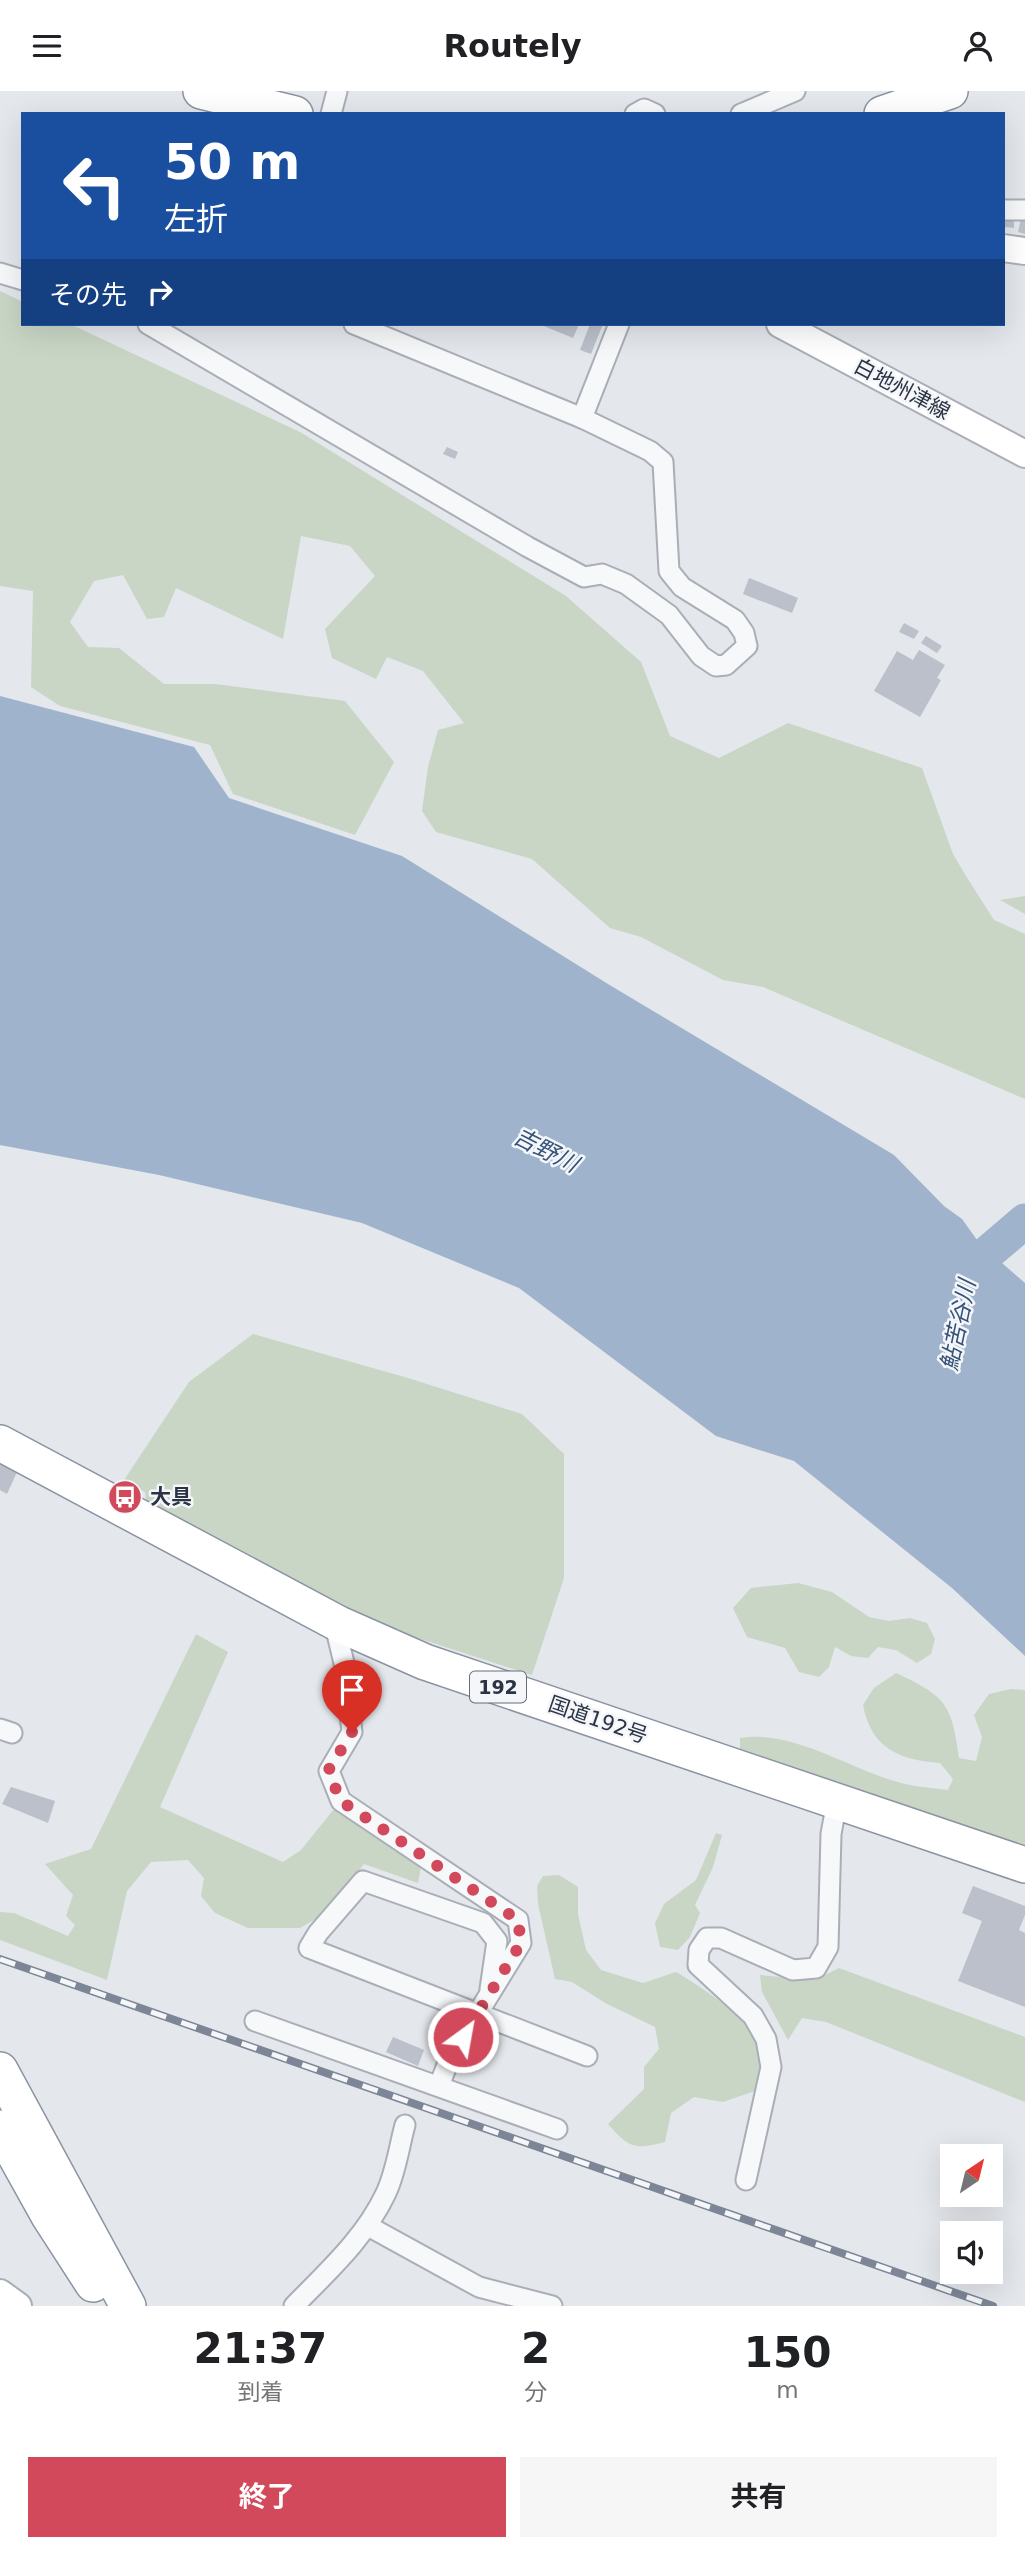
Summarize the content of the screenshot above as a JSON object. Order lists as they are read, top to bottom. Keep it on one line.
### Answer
{"streets":{"highway":["192","国道192号"],"main road":["白地州津線"]},"water":["吉野川","鮎苦谷川"],"places":{"bus stop":["大具"]},"north":"top right","page":{"header":"Routely","turn":["50 m","左折"],"then":"その先","eta":["21:37","到着","2","分","150","m"],"buttons":["終了","共有"]}}
